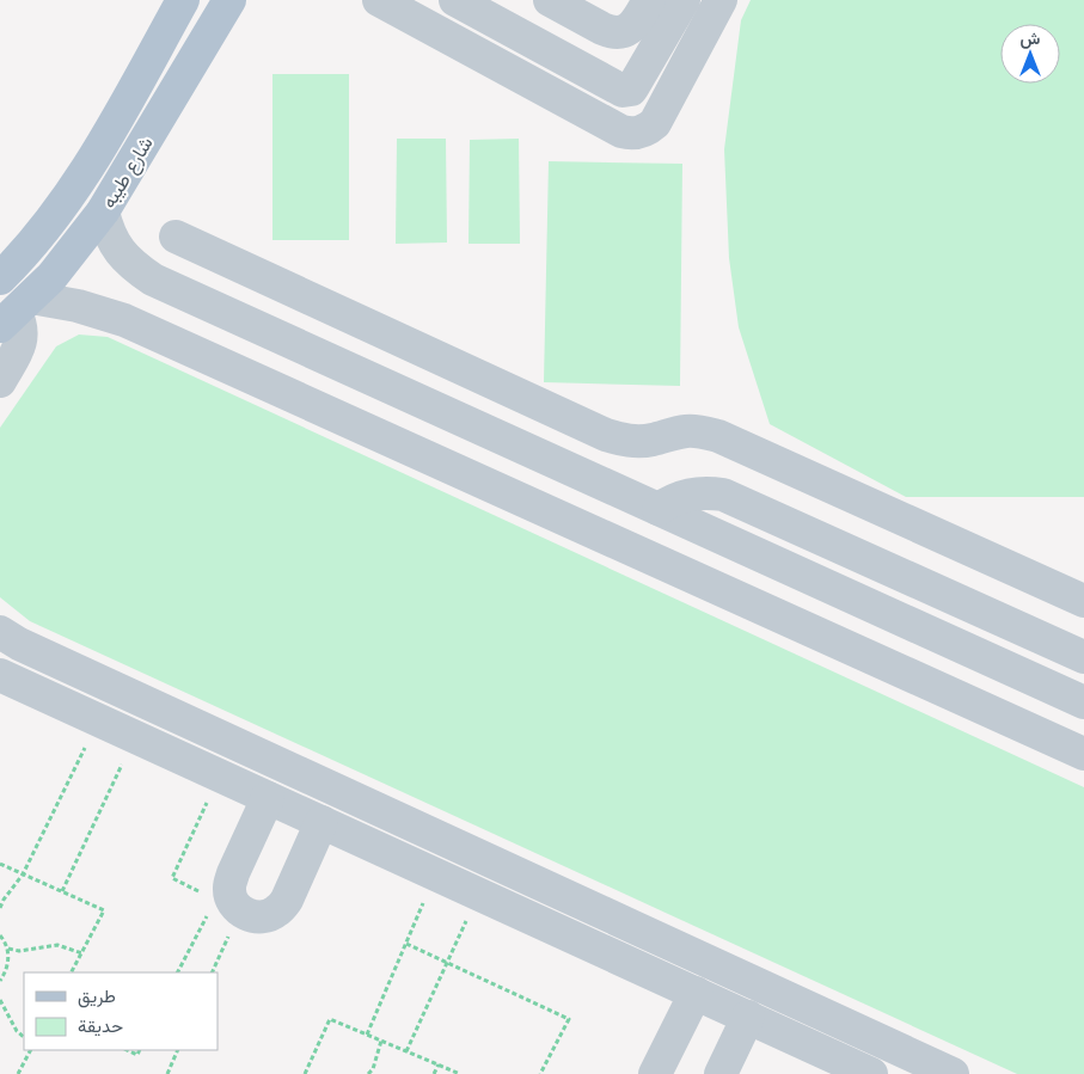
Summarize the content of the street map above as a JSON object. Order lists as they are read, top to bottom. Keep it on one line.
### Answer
{"streets":{"main road":["شارع طيبه"]},"legend":["طريق","حديقة"],"north":"top"}
